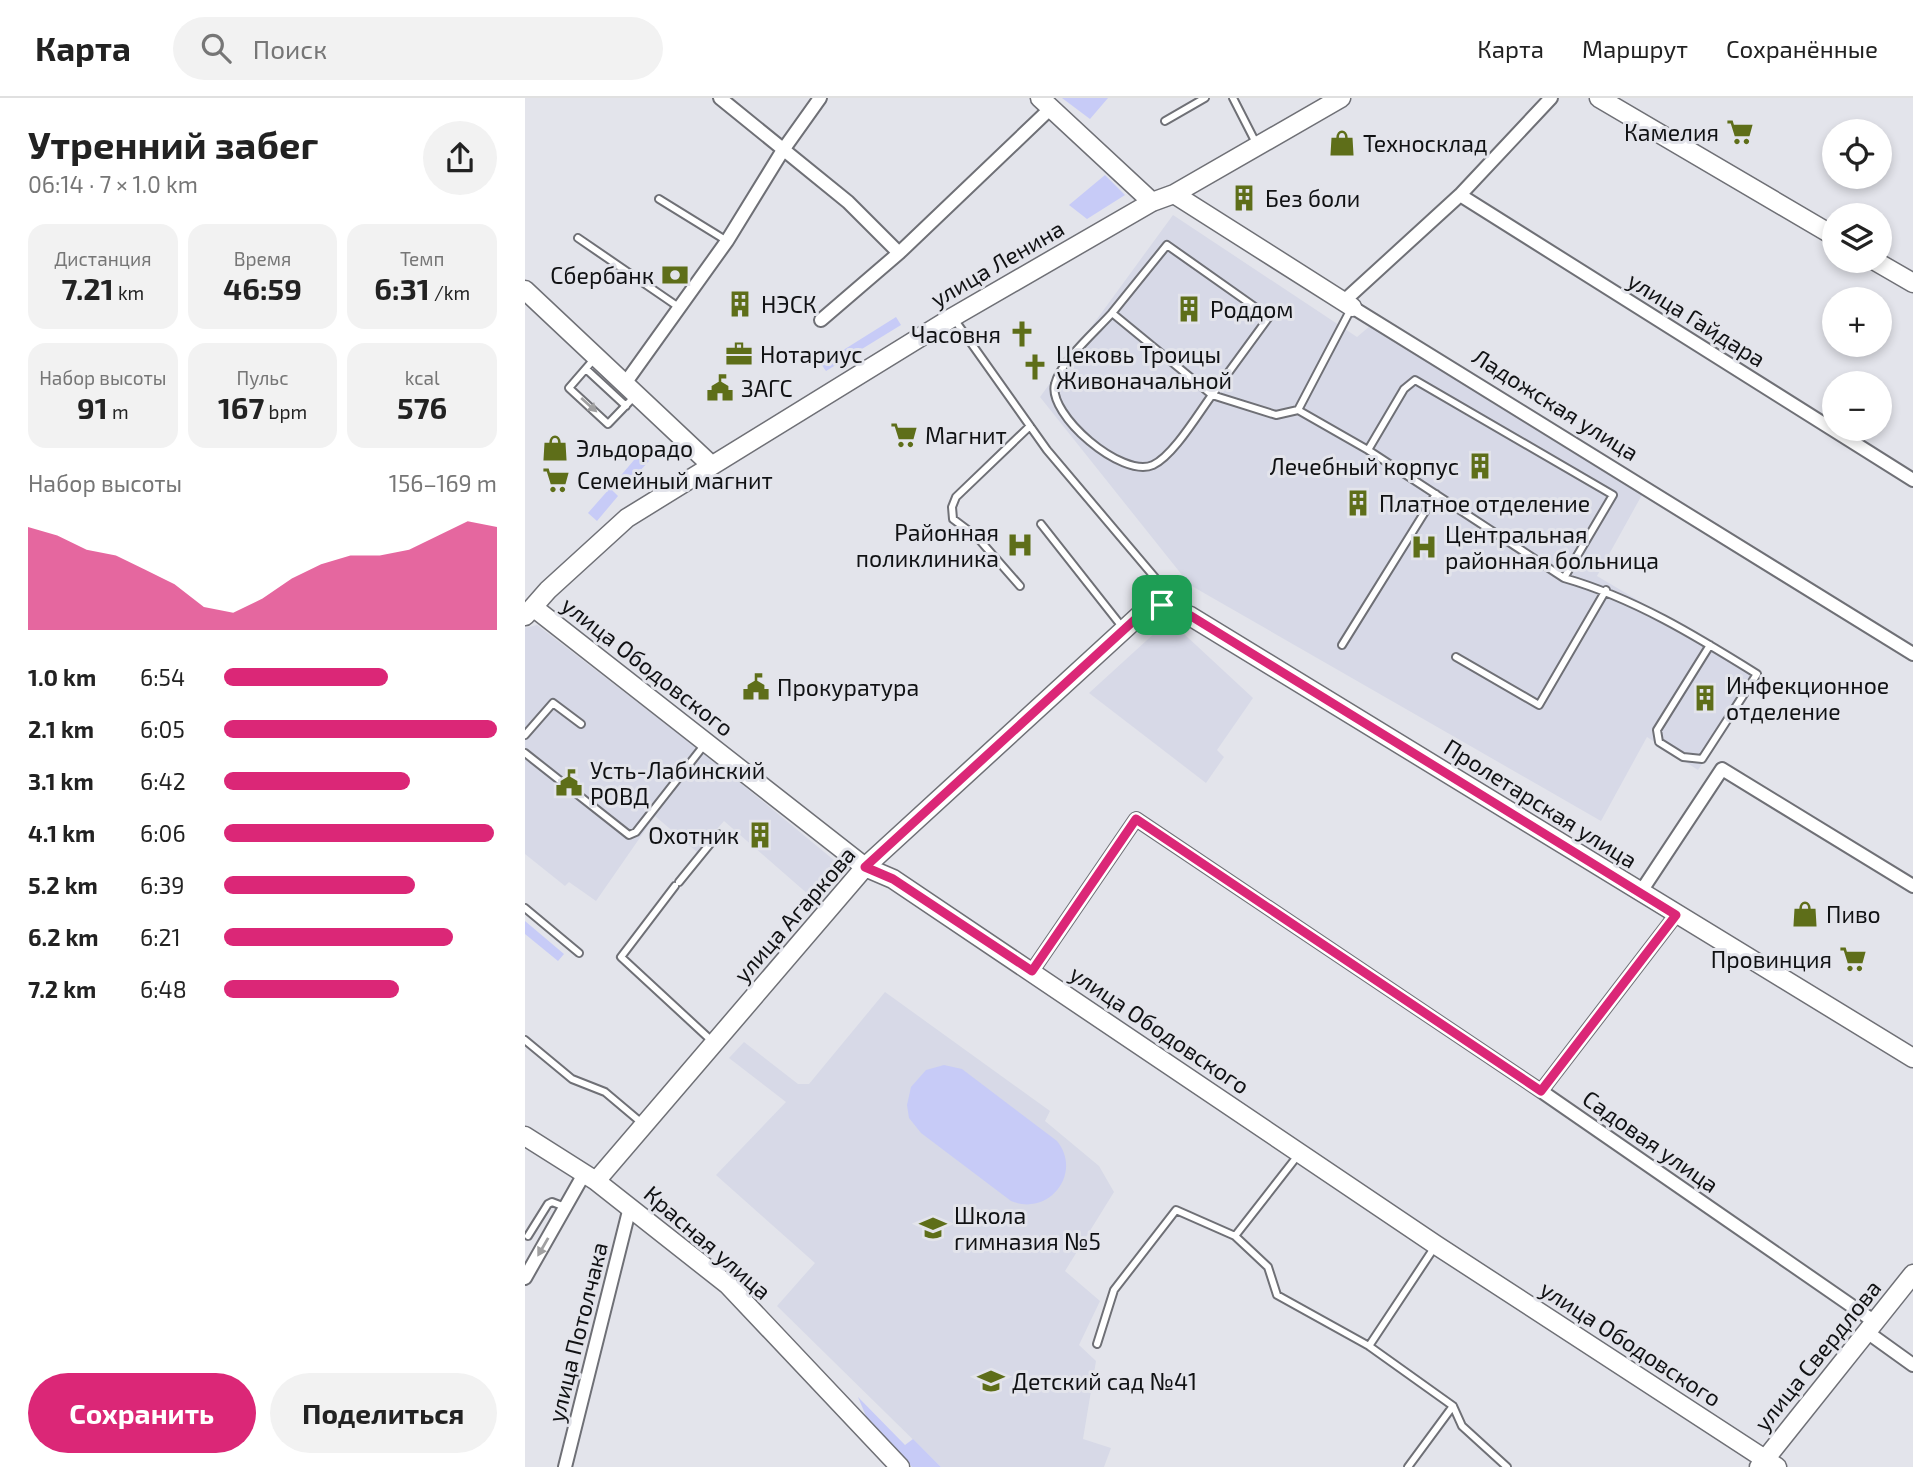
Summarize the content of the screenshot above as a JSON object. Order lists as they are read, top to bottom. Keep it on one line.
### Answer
{"streets":{"street":["улица Ленина","улица Гайдара","Ладожская улица","улица Ободовского","Пролетарская улица","улица Агаркова","Садовая улица","Красная улица","улица Потолчака","улица Свердлова"]},"crossings":[["улица Ленина","Ладожская улица"],["улица Ленина","улица Ободовского"],["улица Ободовского","улица Агаркова"],["улица Ободовского","Садовая улица"],["улица Ободовского","улица Свердлова"],["Пролетарская улица","улица Агаркова"],["улица Агаркова","Красная улица"],["Садовая улица","улица Свердлова"],["Красная улица","улица Потолчака"]],"places":{"supermarket":["Камелия","Магнит","Семейный магнит","Провинция"],"shop":["Техносклад","Эльдорадо","Пиво"],"building":["Без боли","НЭСК","Роддом","Лечебный корпус","Платное отделение","Инфекционное отделение","Охотник"],"bank":["Сбербанк"],"church":["Часовня","Цековь Троицы Живоначальной"],"office":["Нотариус"],"public building":["ЗАГС","Прокуратура","Усть-Лабинский РОВД"],"hospital":["Районная поликлиника","Центральная районная больница"],"school or university":["Школа гимназия №5","Детский сад №41"]},"page":{"header":"Карта","search":"Поиск","nav":["Карта","Маршрут","Сохранённые"],"heading":["Утренний забег","06:14 · 7 × 1.0 km"],"map_buttons":["+","−"],"stats":[["Дистанция","7.21 km"],["Время","46:59"],["Темп","6:31 /km"],["Набор высоты","91 m"],["Пульс","167 bpm"],["kcal","576"]],"chart":["Набор высоты","156–169 m"],"list":[{"name":"1.0 km","note":"6:54"},{"name":"2.1 km","note":"6:05"},{"name":"3.1 km","note":"6:42"},{"name":"4.1 km","note":"6:06"},{"name":"5.2 km","note":"6:39"},{"name":"6.2 km","note":"6:21"},{"name":"7.2 km","note":"6:48"}],"buttons":["Сохранить","Поделиться"]}}
